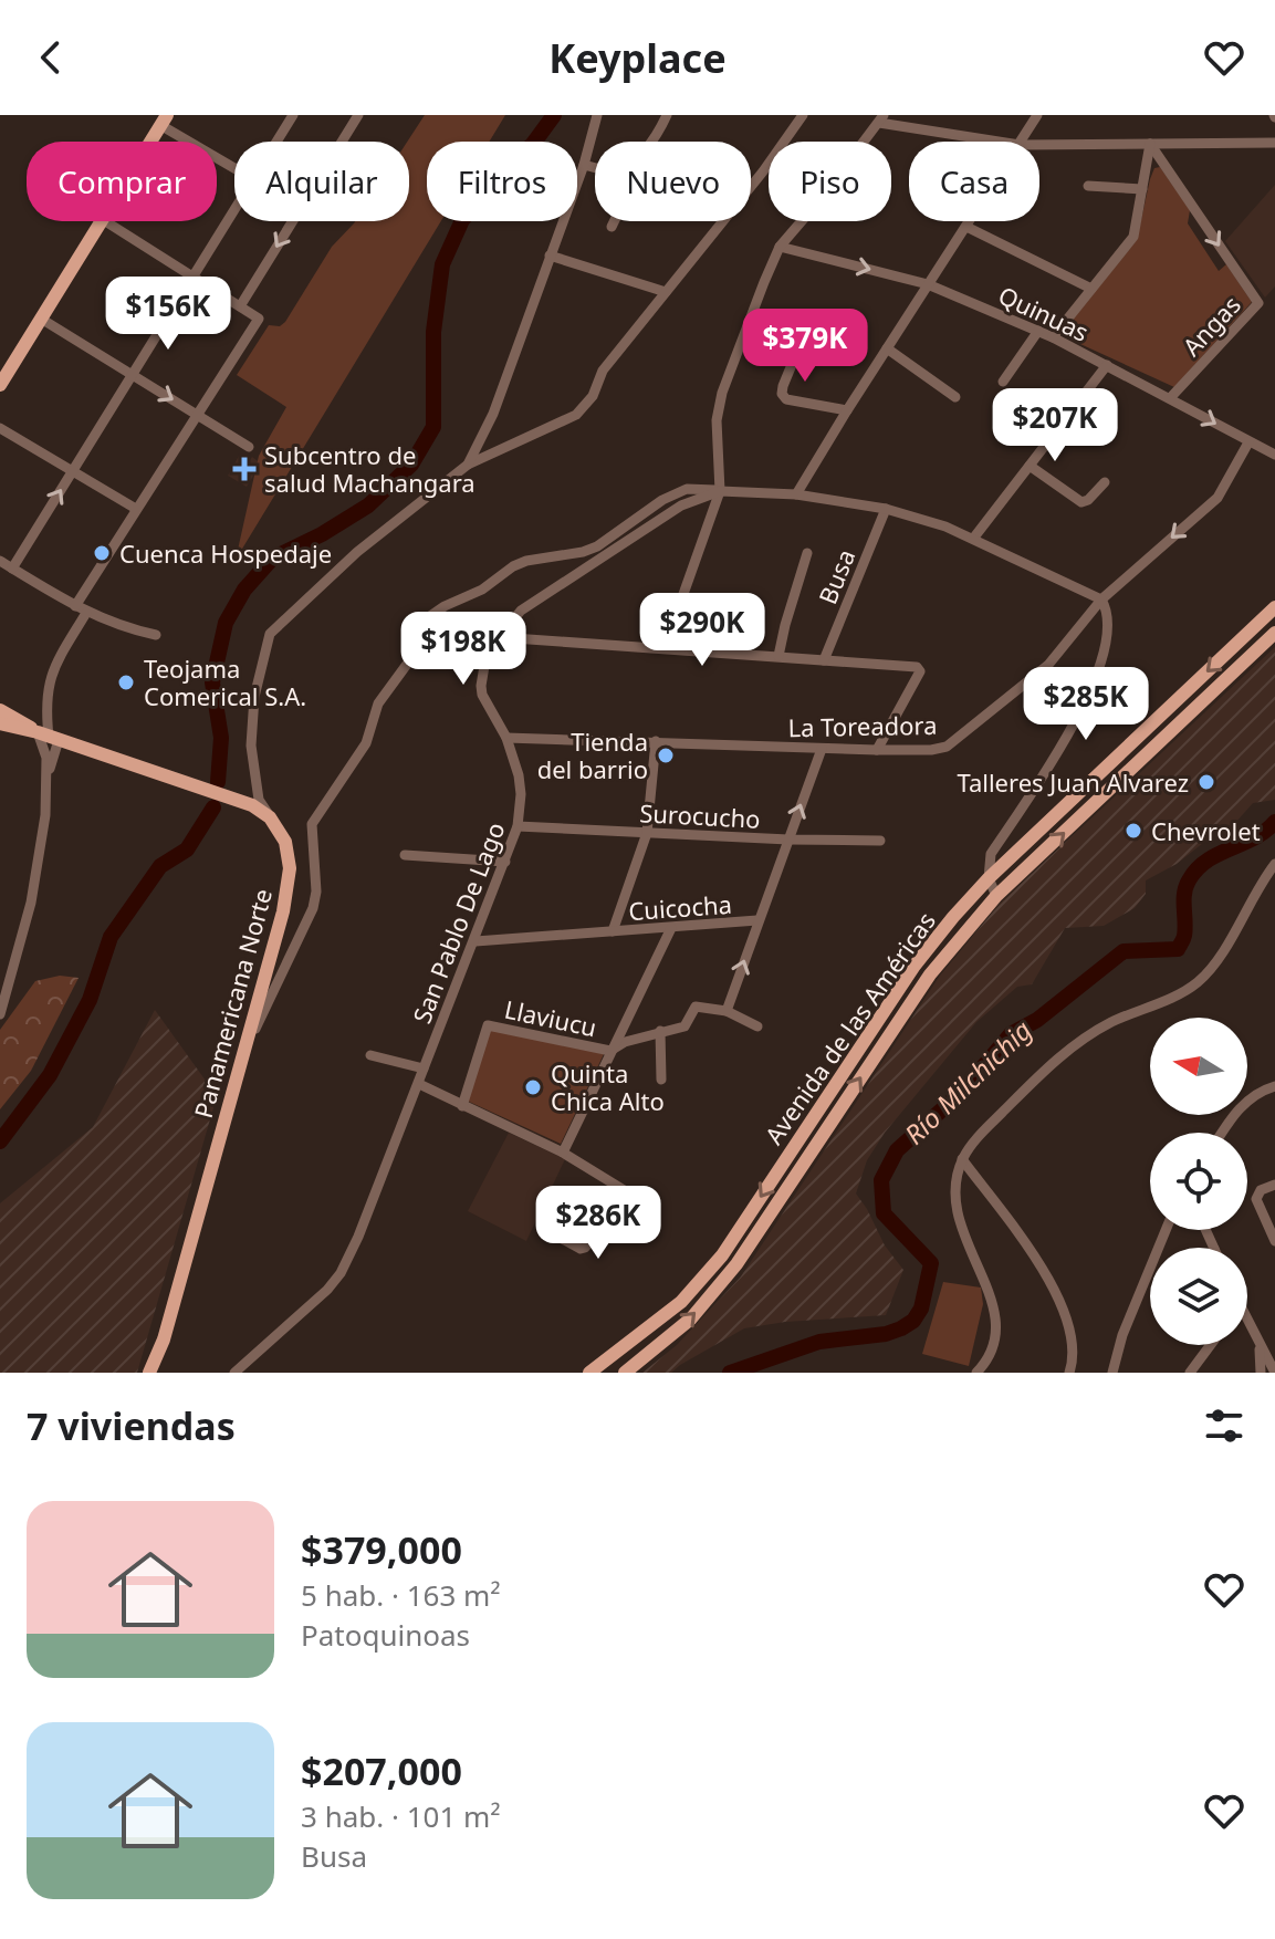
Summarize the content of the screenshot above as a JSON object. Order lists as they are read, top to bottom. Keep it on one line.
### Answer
{"streets":{"main road":["Panamericana Norte","Avenida de las Américas"],"street":["Quinuas","Angas","Busa","La Toreadora","Surocucho","Cuicocha","San Pablo De Lago","Llaviucu"]},"crossings":[["Quinuas","Angas"],["Quinuas","La Toreadora"],["Busa","San Pablo De Lago"],["La Toreadora","Cuicocha"],["La Toreadora","San Pablo De Lago"],["Surocucho","Cuicocha"],["Surocucho","San Pablo De Lago"],["Cuicocha","San Pablo De Lago"]],"one_way":["Quinuas"],"water":["Río Milchichig"],"places":{"health":["Subcentro de salud Machangara"],"other":["Cuenca Hospedaje","Teojama Comerical S.A.","Tienda del barrio","Talleres Juan Alvarez","Chevrolet","Quinta Chica Alto"]},"north":"left","page":{"header":"Keyplace","chip":["Comprar","Alquilar","Filtros","Nuevo","Piso","Casa"],"price":["$156K","$379K","$207K","$290K","$198K","$285K","$286K"],"heading":"7 viviendas","list":[{"name":"$379,000","note":"5 hab. · 163 m² · Patoquinoas"},{"name":"$207,000","note":"3 hab. · 101 m² · Busa"}]}}
